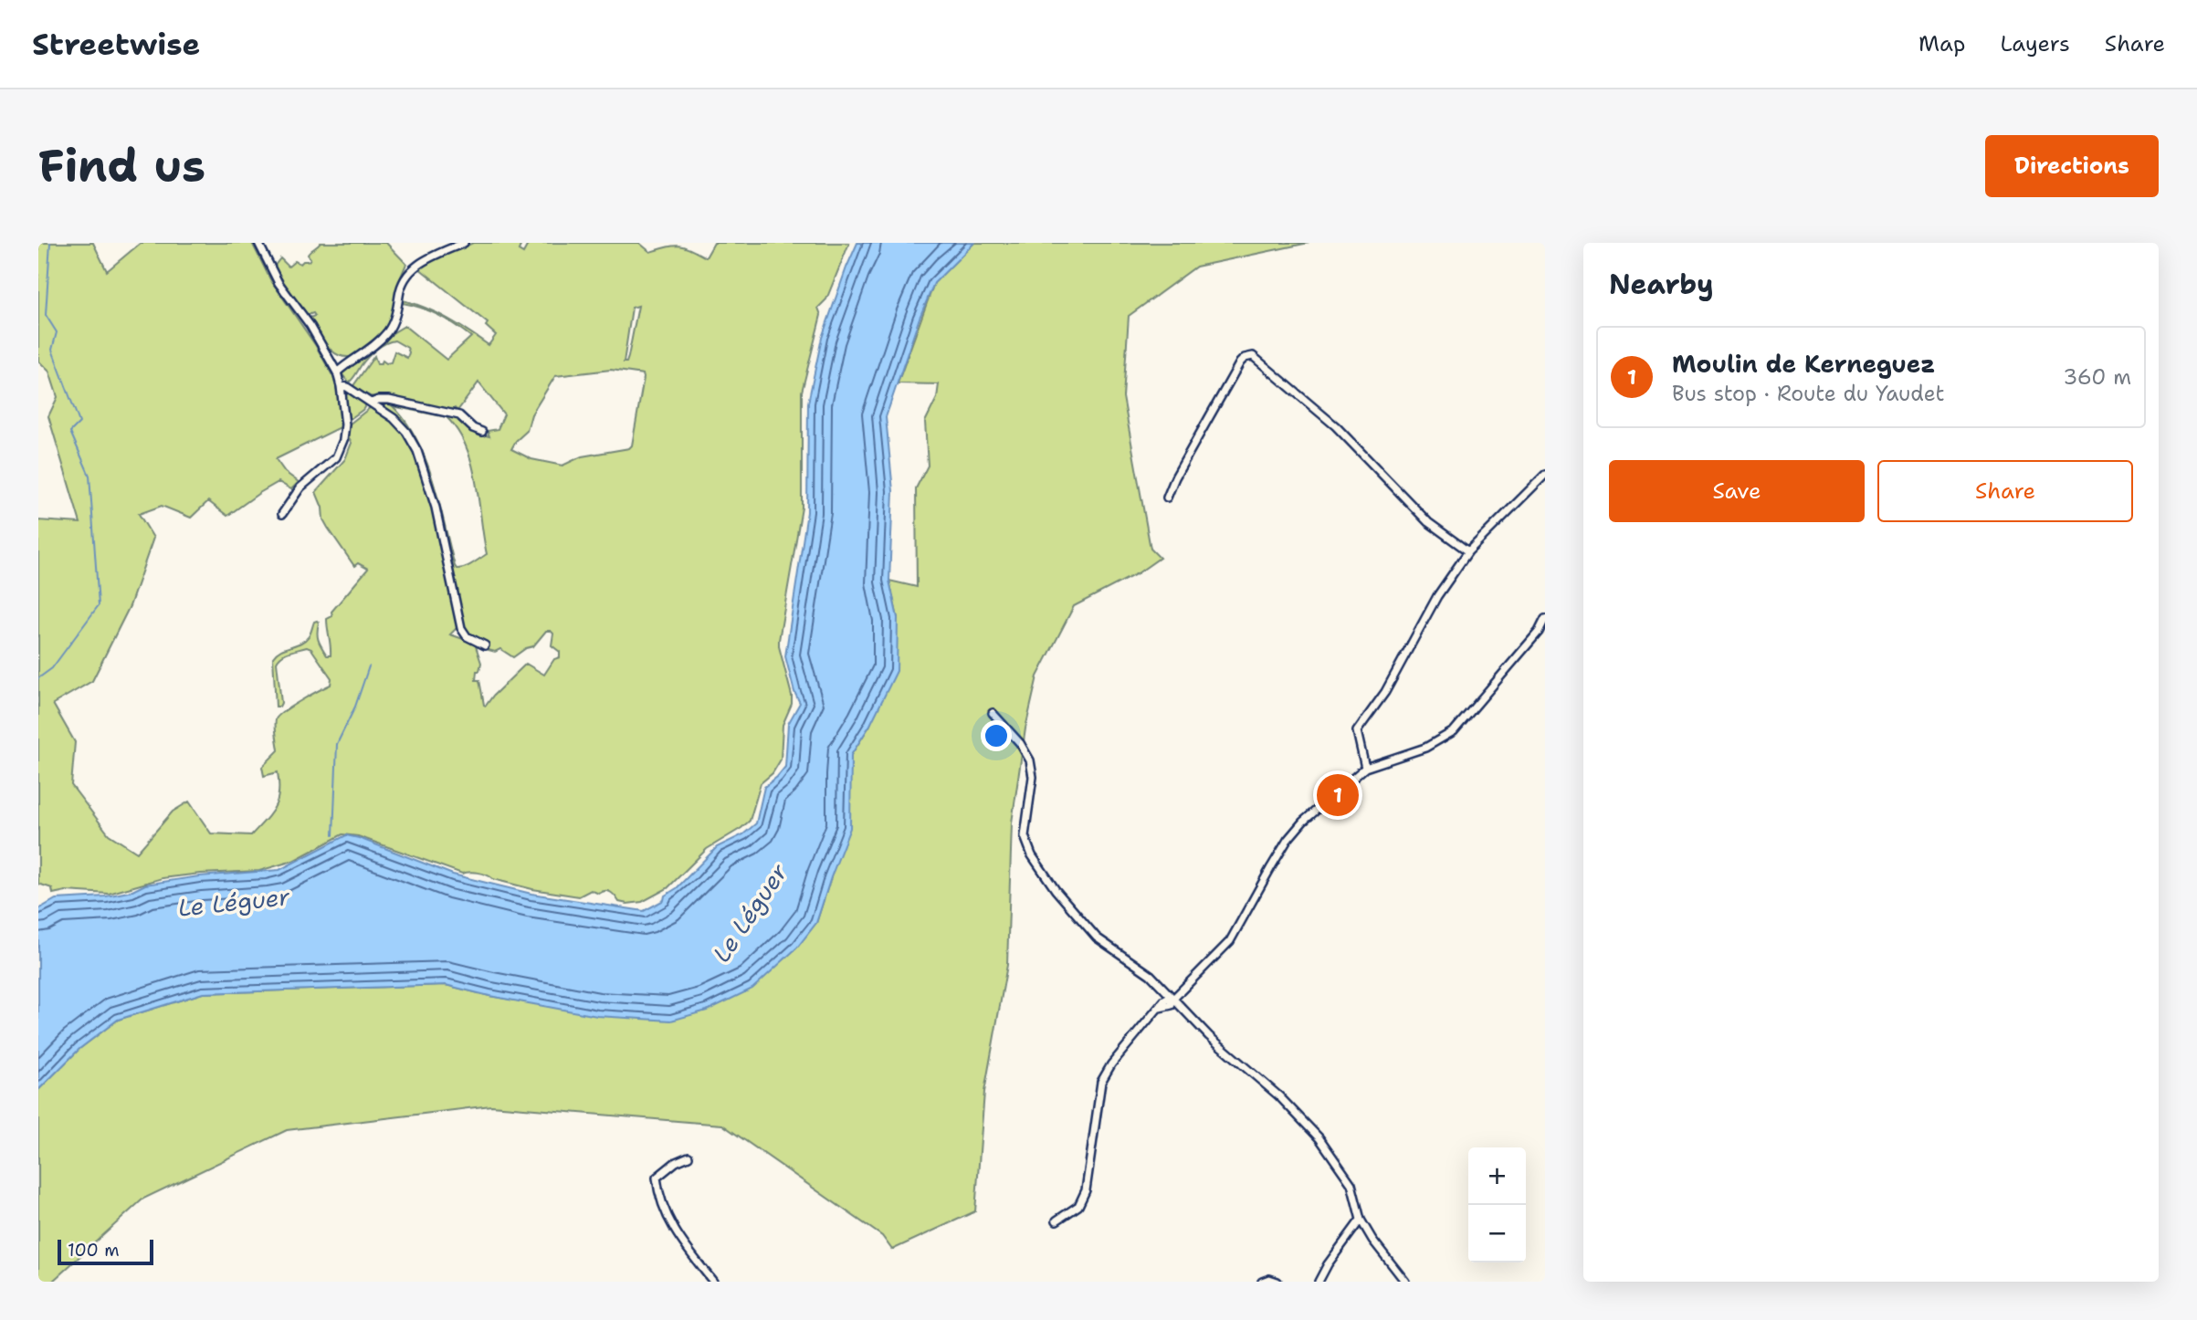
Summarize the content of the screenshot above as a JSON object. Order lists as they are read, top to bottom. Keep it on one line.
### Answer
{"water":["Le Léguer"],"scale_bar":"100 m","page":{"header":"Streetwise","nav":["Map","Layers","Share"],"buttons":["Directions",["Save","Share"]],"title":"Find us","heading":"Nearby","list":[{"mark":"1","name":"Moulin de Kerneguez","note":"Bus stop · Route du Yaudet","value":"360 m"}],"pins":"1","map_buttons":["+","−"],"scale":"100 m"}}
